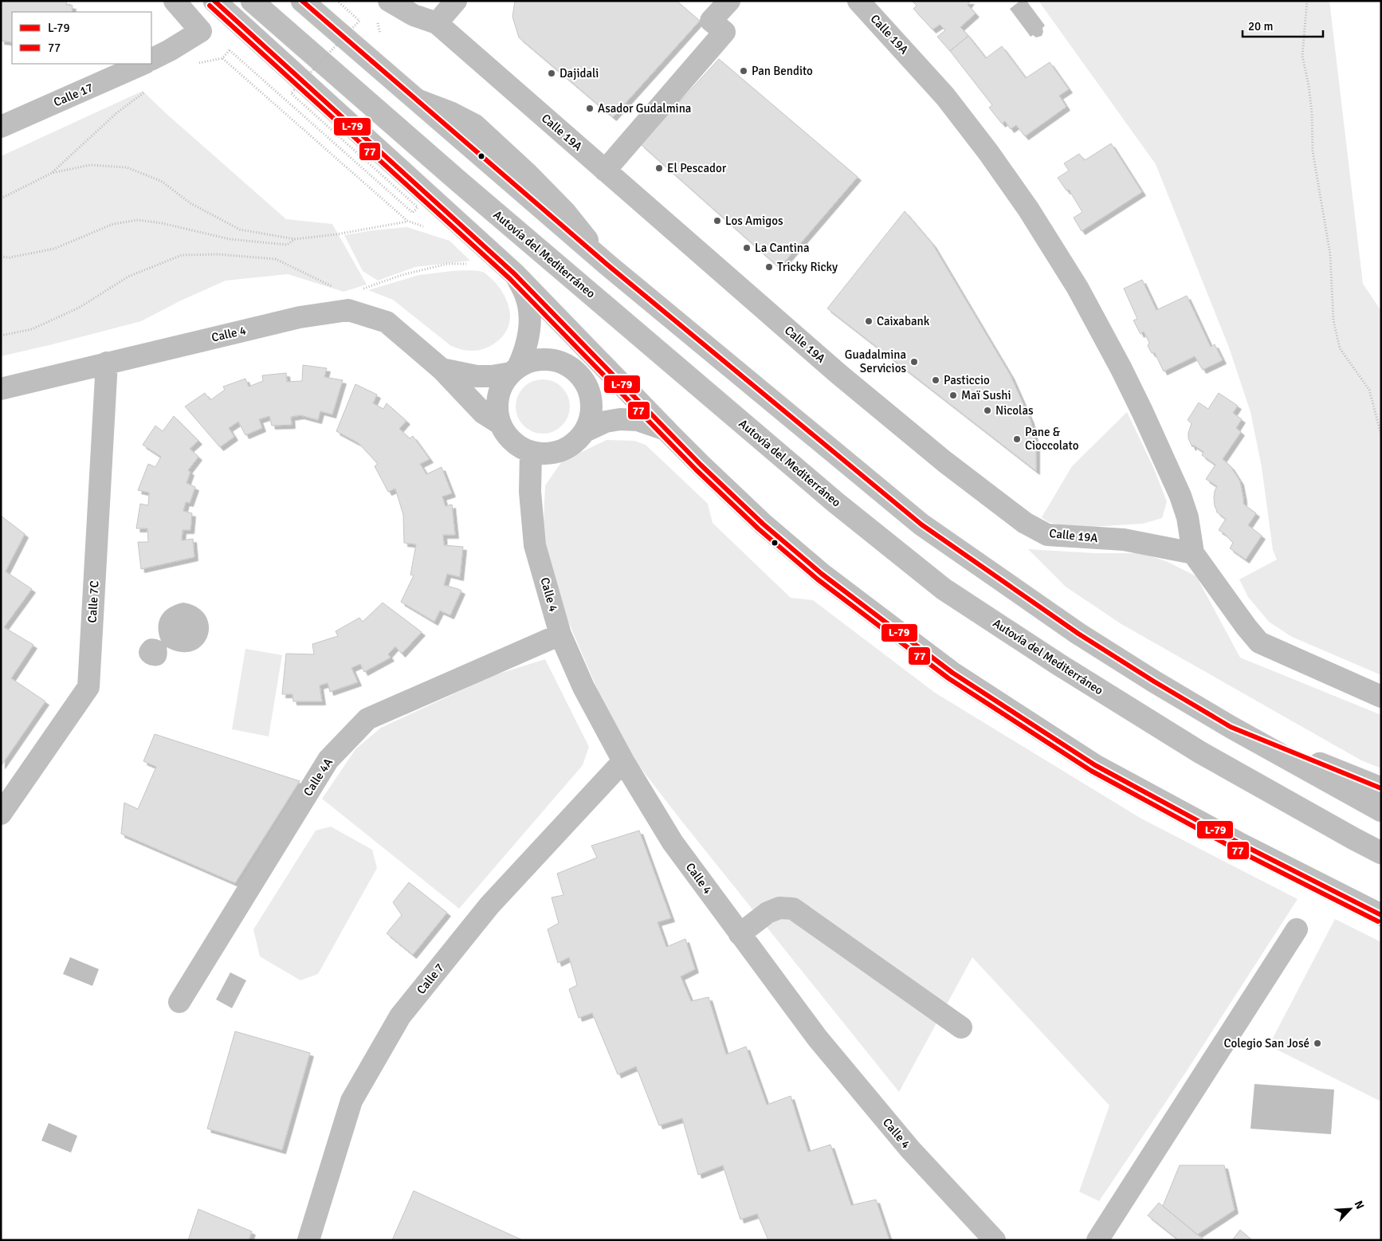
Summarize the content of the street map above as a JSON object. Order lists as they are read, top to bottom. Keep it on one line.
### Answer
{"streets":{"main road":["Calle 19A","Calle 17","Autovía del Mediterráneo","Calle 4","Calle 7C","Calle 4A","Calle 7"]},"crossings":[["Calle 4","Calle 7C"],["Calle 4","Calle 4A"],["Calle 4","Calle 7"]],"places":["Pan Bendito","Dajidali","Asador Gudalmina","El Pescador","Los Amigos","La Cantina","Tricky Ricky","Caixabank","Guadalmina Servicios","Pasticcio","Maï Sushi","Nicolas","Pane & Cioccolato","Colegio San José"],"lines":["transit line L-79","transit line 77"],"legend":["L-79","77"],"scale_bar":"20 m","north":"top right"}
